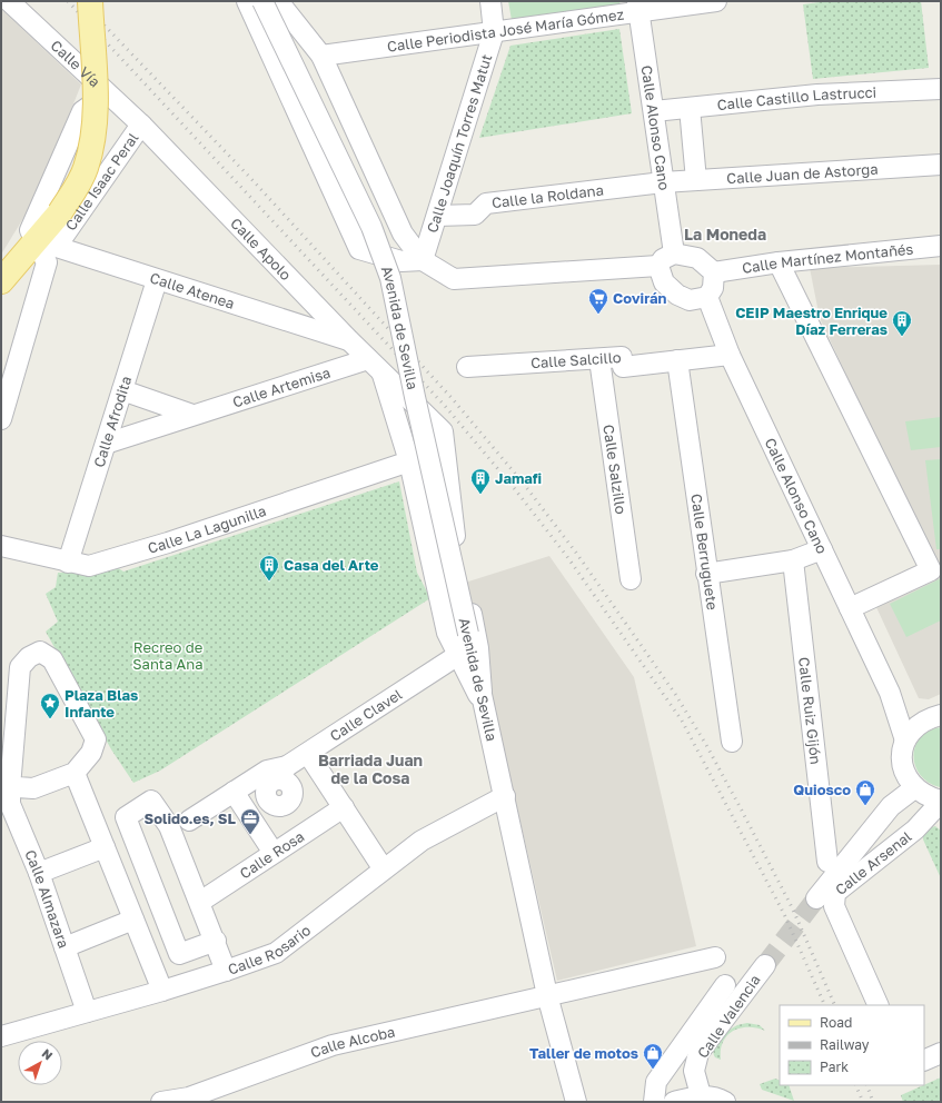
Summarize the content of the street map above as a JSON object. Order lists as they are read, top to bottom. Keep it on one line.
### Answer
{"streets":{"main road":["Calle Isaac Peral"],"street":["Calle Periodista José María Gómez","Calle Vía","Calle Castillo Lastrucci","Calle Alonso Cano","Calle Joaquín Torres Matut","Calle Juan de Astorga","Calle la Roldana","Calle Apolo","Calle Martínez Montañés","Calle Atenea","Avenida de Sevilla","Calle Salcillo","Calle Artemisa","Calle Afrodita","Calle Salzillo","Calle La Lagunilla","Calle Berruguete","Calle Ruiz Gijón","Calle Clavel","Calle Rosa","Calle Arsenal","Calle Almazara","Calle Rosario","Calle Valencia","Calle Alcoba"]},"crossings":[["Calle Periodista José María Gómez","Calle Alonso Cano"],["Calle Periodista José María Gómez","Calle Joaquín Torres Matut"],["Calle Vía","Calle Isaac Peral"],["Calle Vía","Calle Apolo"],["Calle Castillo Lastrucci","Calle Alonso Cano"],["Calle Alonso Cano","Calle Juan de Astorga"],["Calle Alonso Cano","Calle la Roldana"],["Calle Alonso Cano","Calle Martínez Montañés"],["Calle Alonso Cano","Calle Salcillo"],["Calle Joaquín Torres Matut","Calle la Roldana"],["Calle Joaquín Torres Matut","Avenida de Sevilla"],["Calle Juan de Astorga","Calle la Roldana"],["Calle Isaac Peral","Calle Apolo"],["Calle Isaac Peral","Calle Atenea"],["Calle Apolo","Calle Atenea"],["Calle Apolo","Calle Artemisa"],["Calle Atenea","Calle Afrodita"],["Avenida de Sevilla","Calle Rosario"],["Avenida de Sevilla","Calle Alcoba"],["Calle Salcillo","Calle Salzillo"],["Calle Salcillo","Calle Berruguete"],["Calle Artemisa","Calle Afrodita"],["Calle Afrodita","Calle La Lagunilla"],["Calle Almazara","Calle Rosario"]],"districts":["La Moneda","Barriada Juan de la Cosa"],"parks":["Recreo de Santa Ana"],"places":{"supermarket":["Covirán"],"building":["CEIP Maestro Enrique Díaz Ferreras","Jamafi","Casa del Arte"],"place":["Plaza Blas Infante"],"shop":["Quiosco","Taller de motos"],"office":["Solido.es, SL"]},"legend":["Road","Railway","Park"],"north":"top right"}
